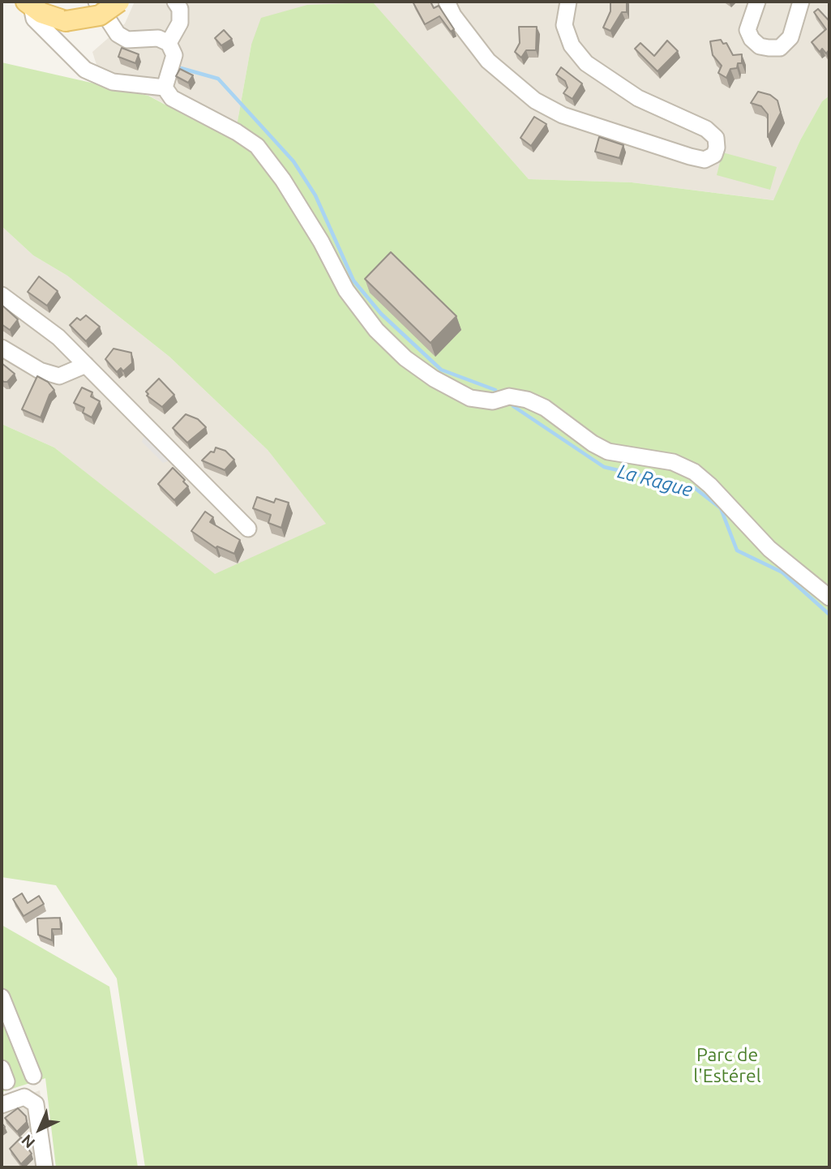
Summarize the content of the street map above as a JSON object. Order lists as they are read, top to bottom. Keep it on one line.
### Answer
{"water":["La Rague"],"parks":["Parc de l'Estérel"],"north":"bottom left"}
